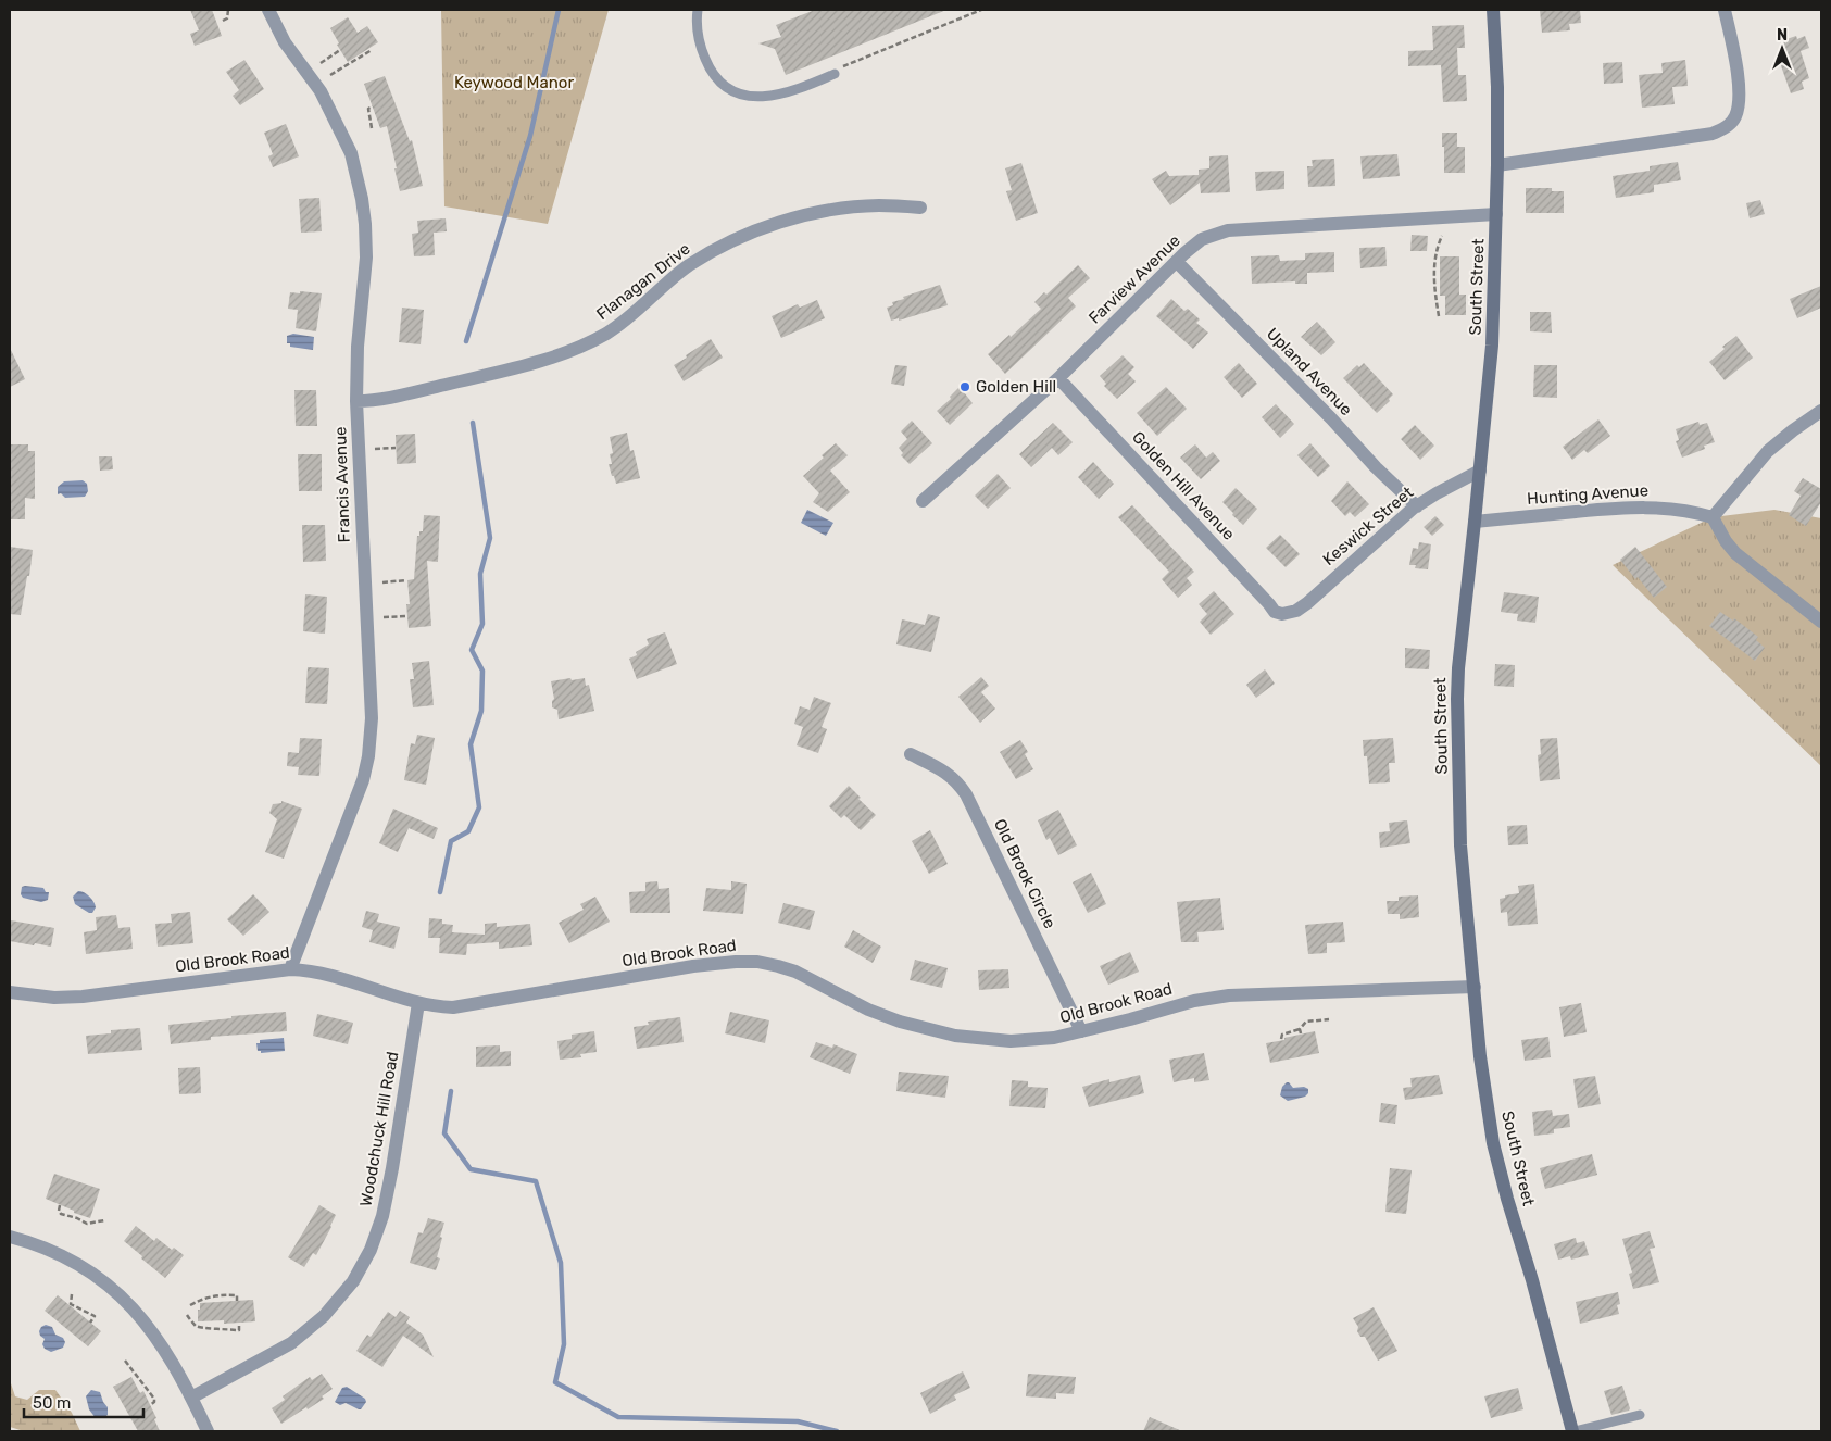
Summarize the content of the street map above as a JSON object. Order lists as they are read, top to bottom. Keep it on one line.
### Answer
{"streets":{"street":["Farview Avenue","Flanagan Drive","South Street","Upland Avenue","Francis Avenue","Golden Hill Avenue","Hunting Avenue","Keswick Street","Old Brook Circle","Old Brook Road","Woodchuck Hill Road"]},"crossings":[["Farview Avenue","South Street"],["Farview Avenue","Upland Avenue"],["Farview Avenue","Golden Hill Avenue"],["Flanagan Drive","Francis Avenue"],["South Street","Hunting Avenue"],["South Street","Keswick Street"],["South Street","Old Brook Road"],["Upland Avenue","Keswick Street"],["Francis Avenue","Old Brook Road"],["Golden Hill Avenue","Keswick Street"],["Old Brook Circle","Old Brook Road"],["Old Brook Road","Woodchuck Hill Road"]],"parks":["Keywood Manor"],"places":["Golden Hill"],"scale_bar":"50 m","north":"top"}
